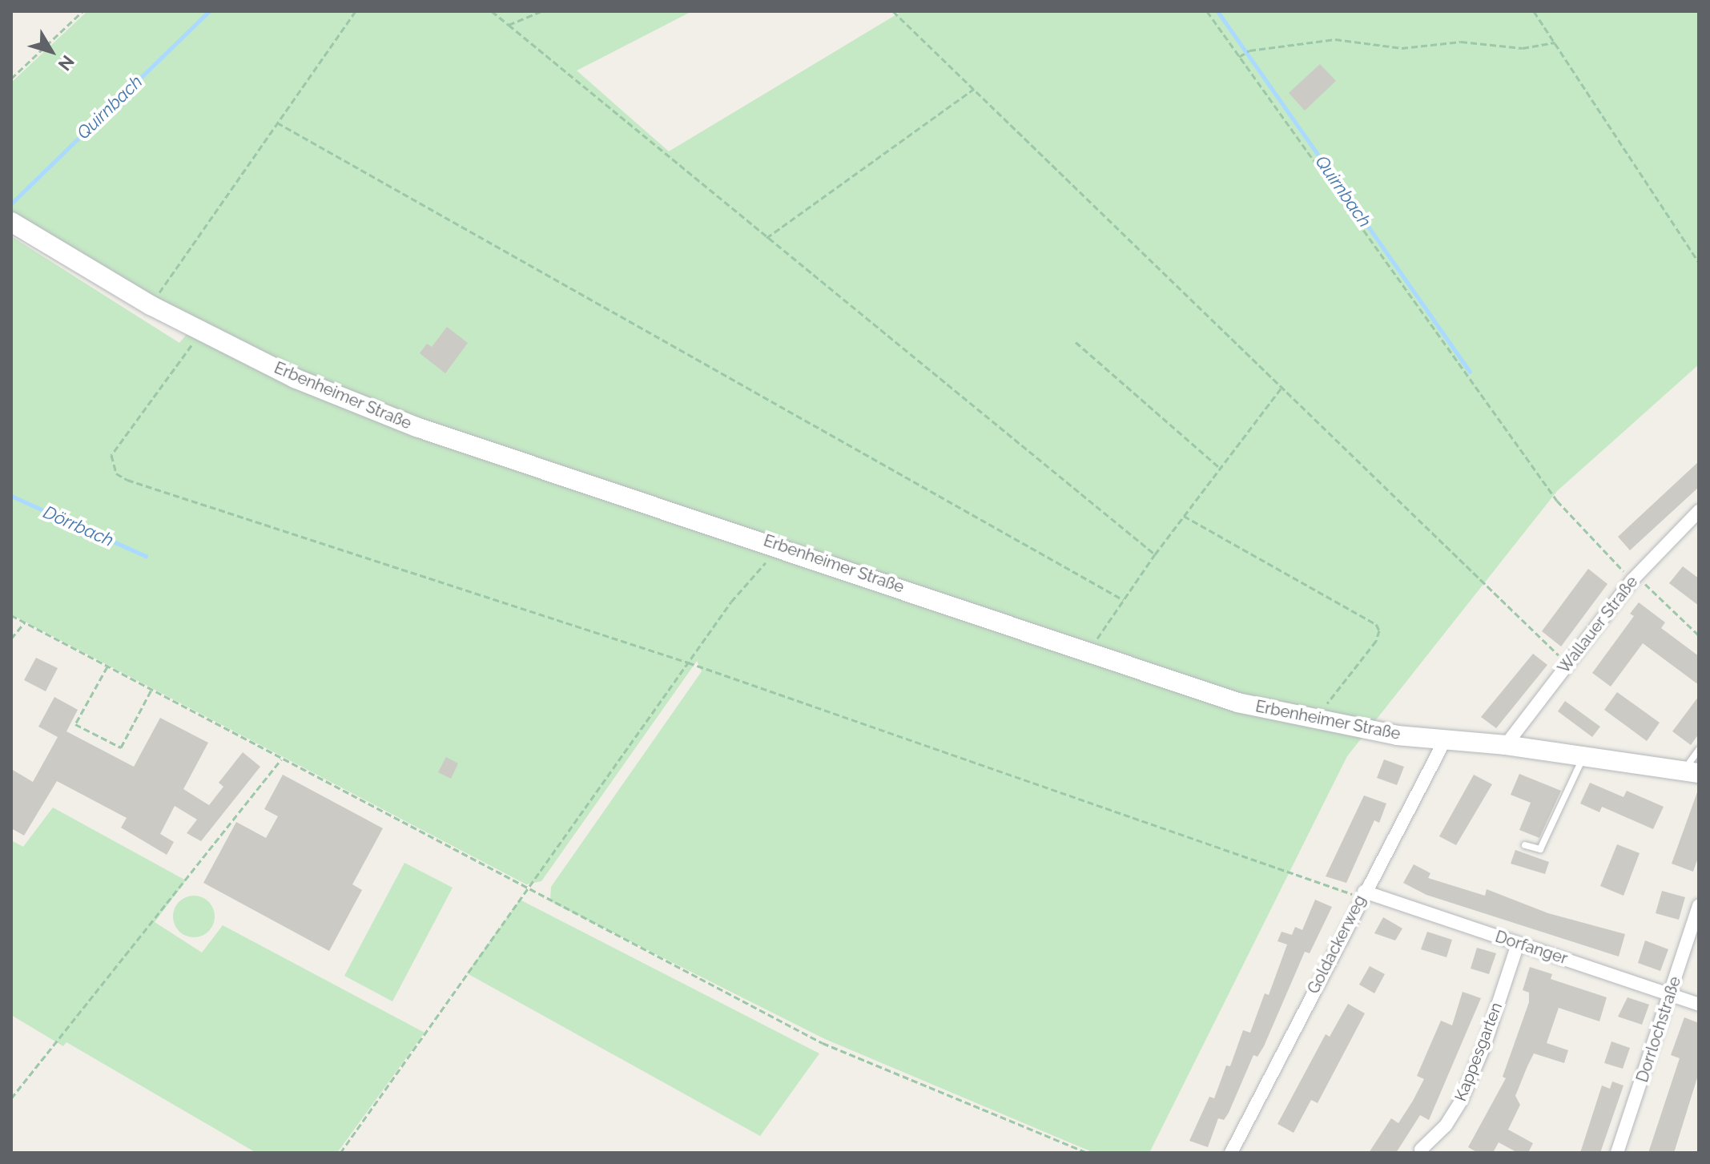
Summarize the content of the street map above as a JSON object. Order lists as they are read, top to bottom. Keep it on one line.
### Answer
{"streets":{"street":["Erbenheimer Straße","Wallauer Straße","Goldackerweg","Dorfanger","Dorrlochstraße","Kappesgarten"]},"crossings":[["Erbenheimer Straße","Wallauer Straße"],["Erbenheimer Straße","Goldackerweg"],["Goldackerweg","Dorfanger"],["Dorfanger","Dorrlochstraße"],["Dorfanger","Kappesgarten"]],"water":["Quirnbach","Dörrbach"],"north":"bottom right"}
